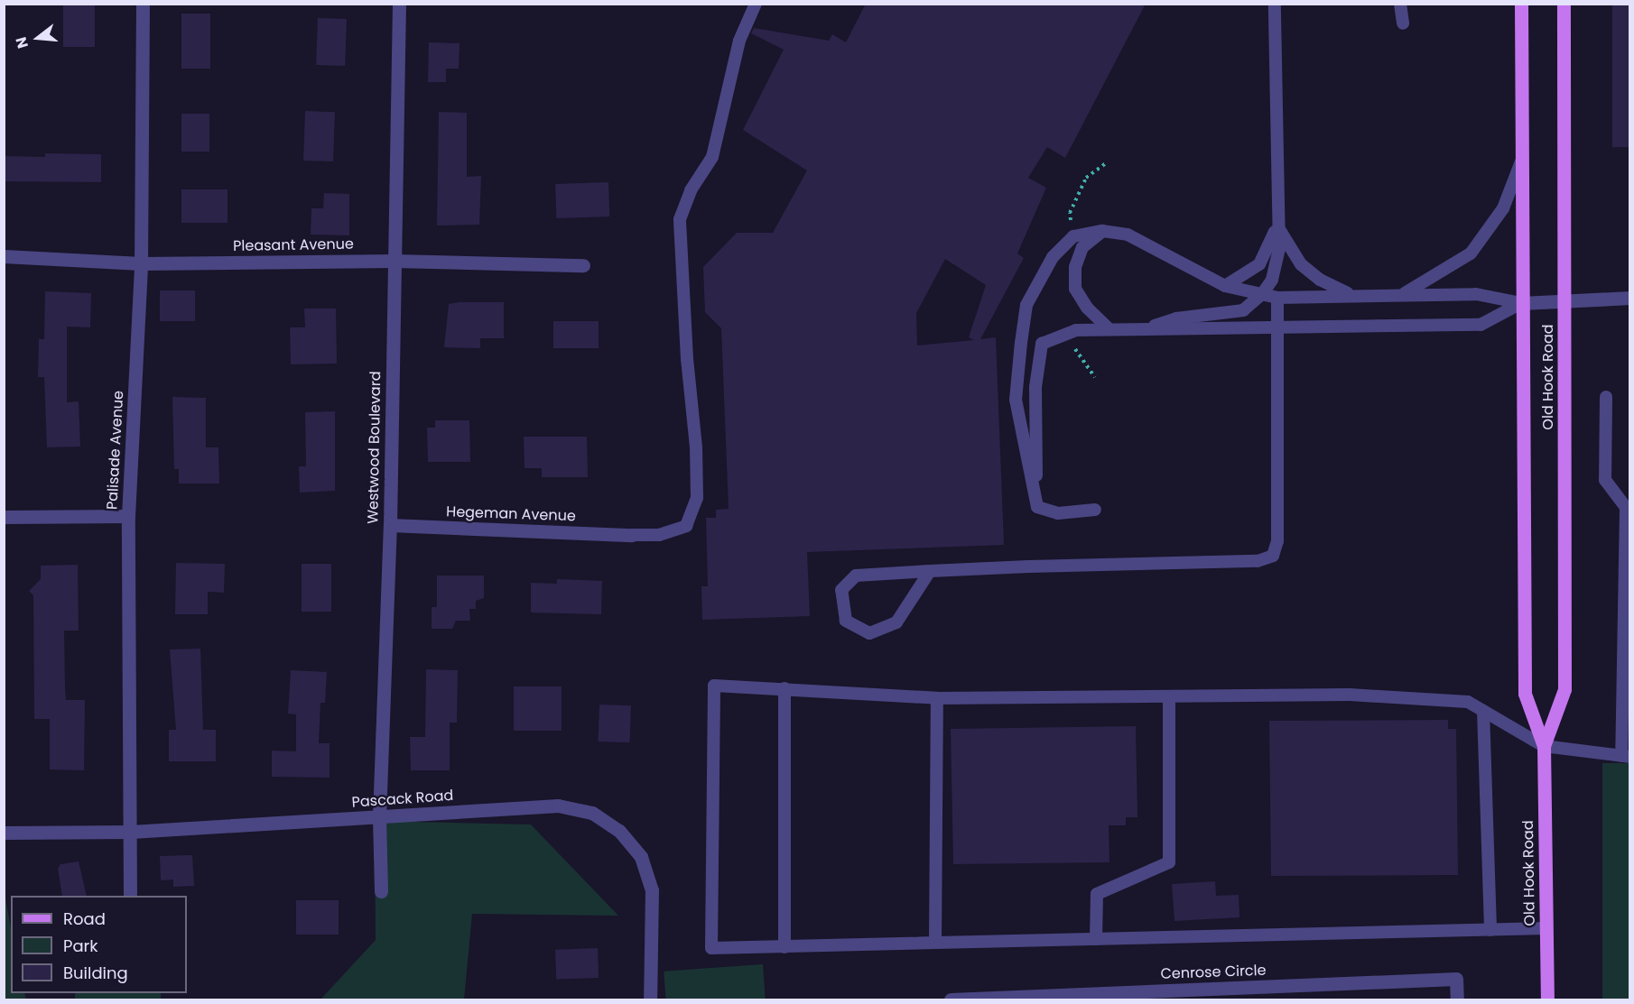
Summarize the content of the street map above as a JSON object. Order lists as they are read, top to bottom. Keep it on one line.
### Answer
{"streets":{"main road":["Old Hook Road"],"street":["Pleasant Avenue","Westwood Boulevard","Palisade Avenue","Hegeman Avenue","Pascack Road","Cenrose Circle"]},"crossings":[["Pleasant Avenue","Westwood Boulevard"],["Pleasant Avenue","Palisade Avenue"],["Westwood Boulevard","Hegeman Avenue"],["Westwood Boulevard","Pascack Road"],["Palisade Avenue","Pascack Road"]],"legend":["Road","Park","Building"],"north":"left"}
